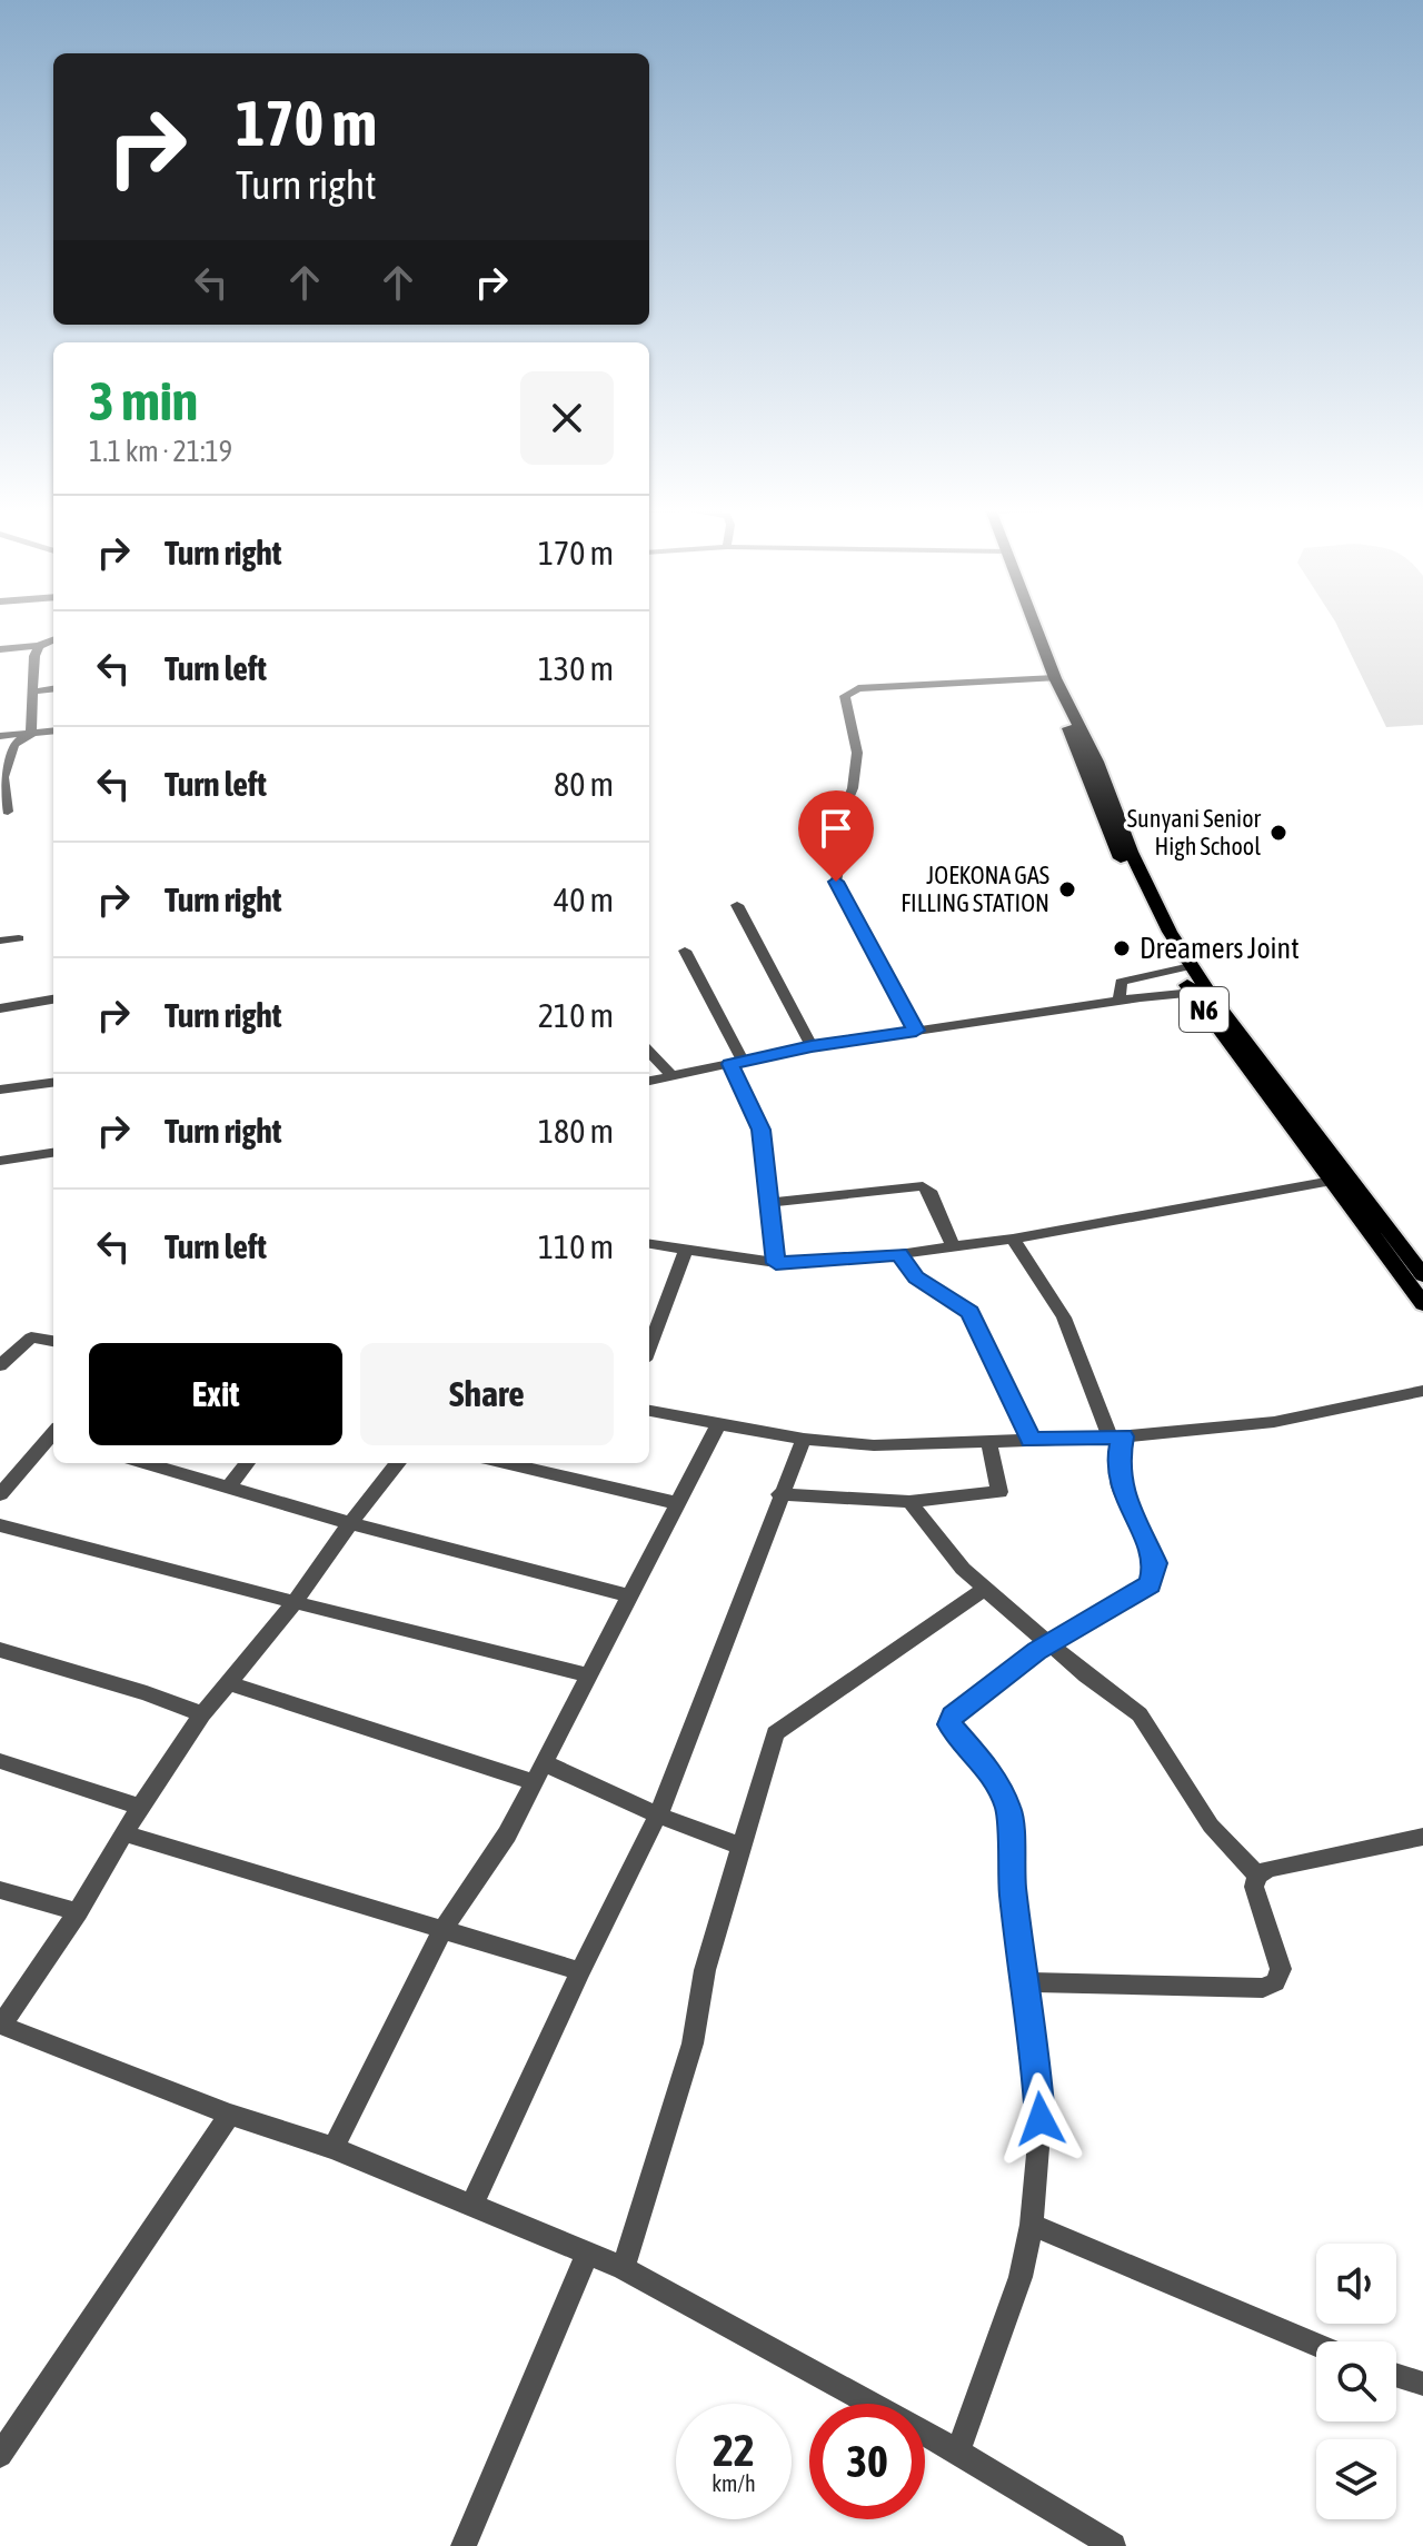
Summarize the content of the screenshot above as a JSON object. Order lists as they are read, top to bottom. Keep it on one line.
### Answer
{"streets":{"main road":["N6"]},"places":["Sunyani Senior High School","JOEKONA GAS FILLING STATION","Dreamers Joint"],"page":{"turn":["170 m","Turn right"],"heading":["3 min","1.1 km · 21:19"],"list":[{"name":"Turn right","value":"170 m"},{"name":"Turn left","value":"130 m"},{"name":"Turn left","value":"80 m"},{"name":"Turn right","value":"40 m"},{"name":"Turn right","value":"210 m"},{"name":"Turn right","value":"180 m"},{"name":"Turn left","value":"110 m"}],"buttons":["Exit","Share"],"speed":"22 km/h","limit":"30"}}
